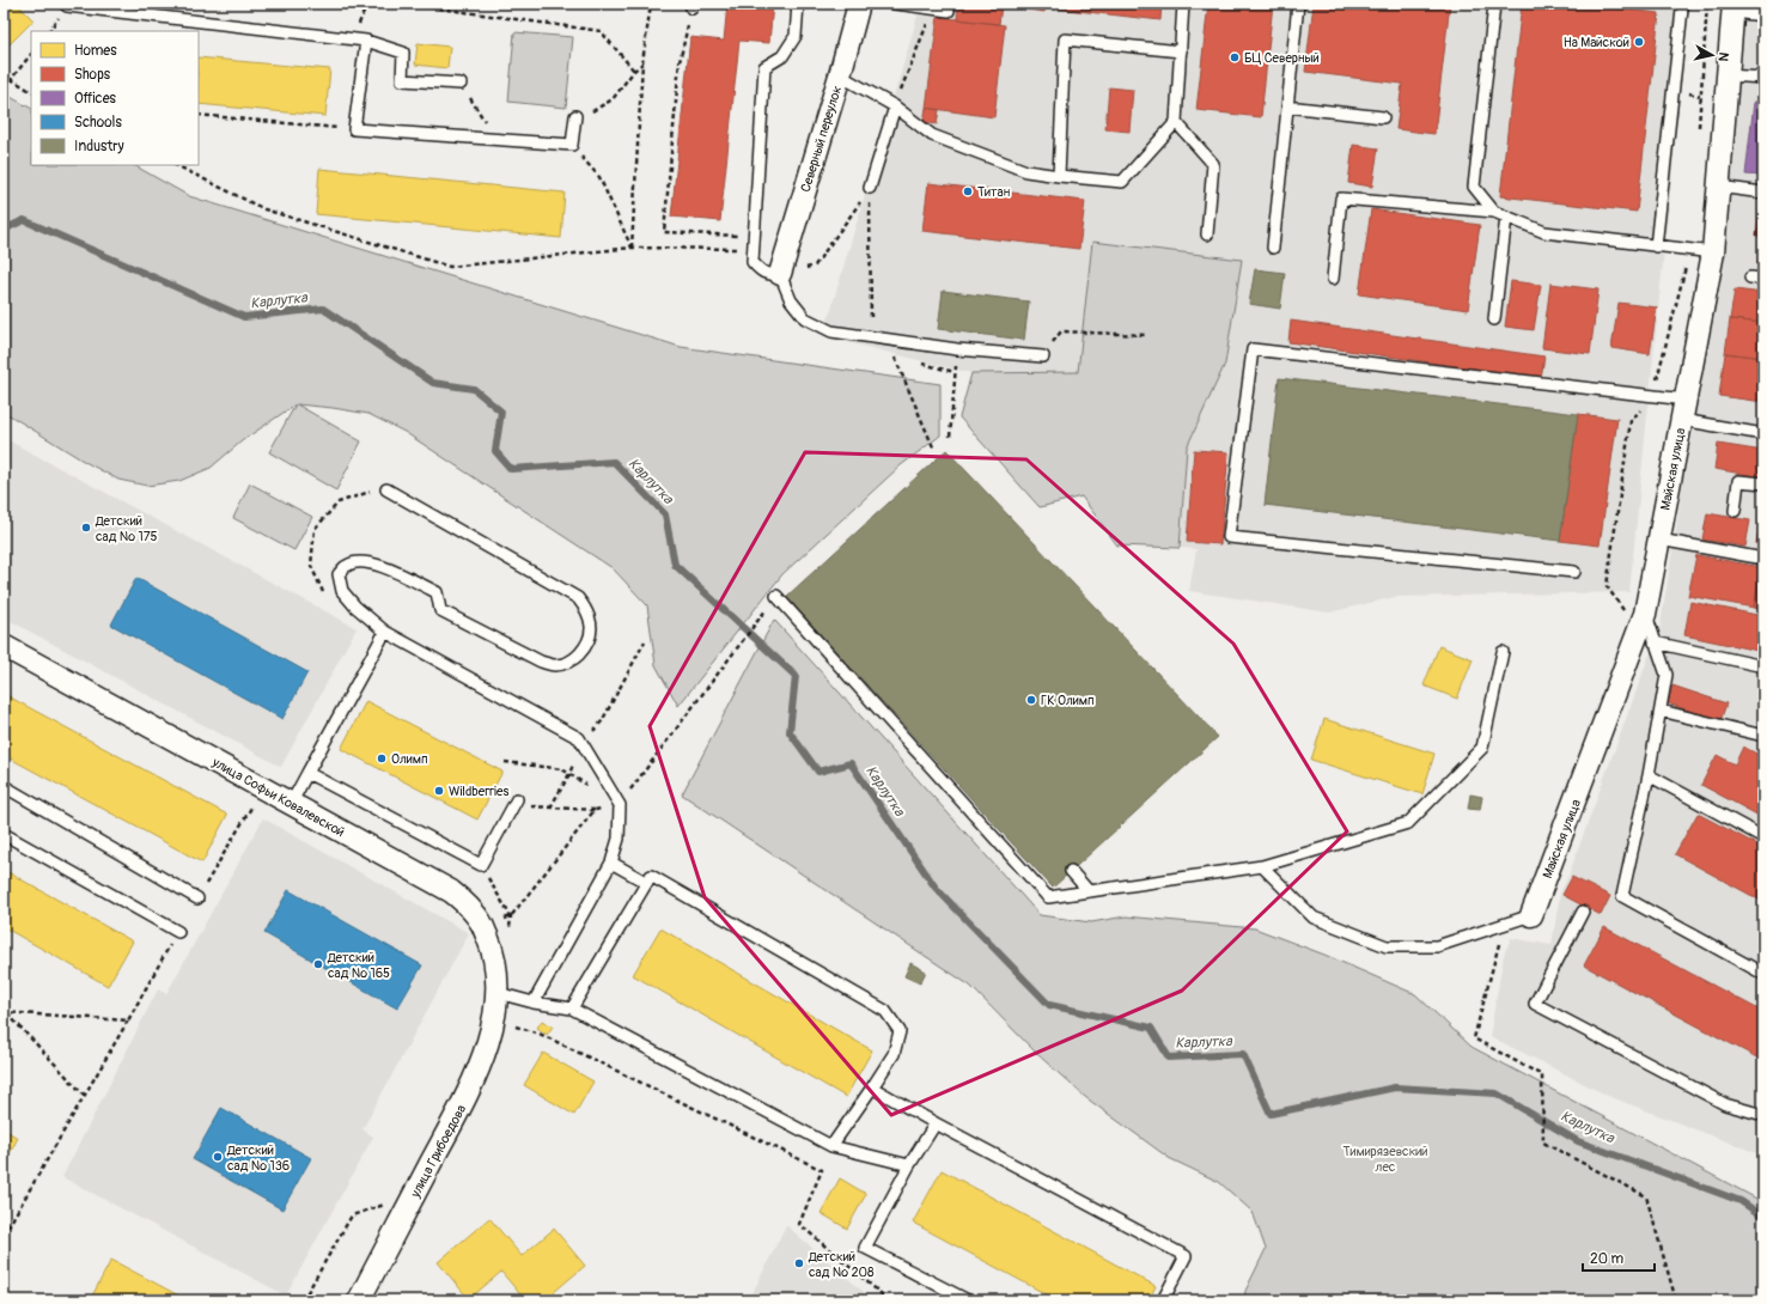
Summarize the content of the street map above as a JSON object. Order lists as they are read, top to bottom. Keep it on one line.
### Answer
{"streets":{"street":["Северный переулок","Майская улица","улица Софьи Ковалевской","улица Грибоедова"]},"crossings":[["улица Софьи Ковалевской","улица Грибоедова"]],"water":["Карлутка"],"parks":["Тимирязевский лес"],"places":["На Майской","БЦ Северный","Титан","Детский сад № 175","ГК Олимп","Олимп","Wildberries","Детский сад № 165","Детский сад № 136","Детский сад № 208"],"legend":["Homes","Shops","Offices","Schools","Industry"],"scale_bar":"20 m","north":"right"}
